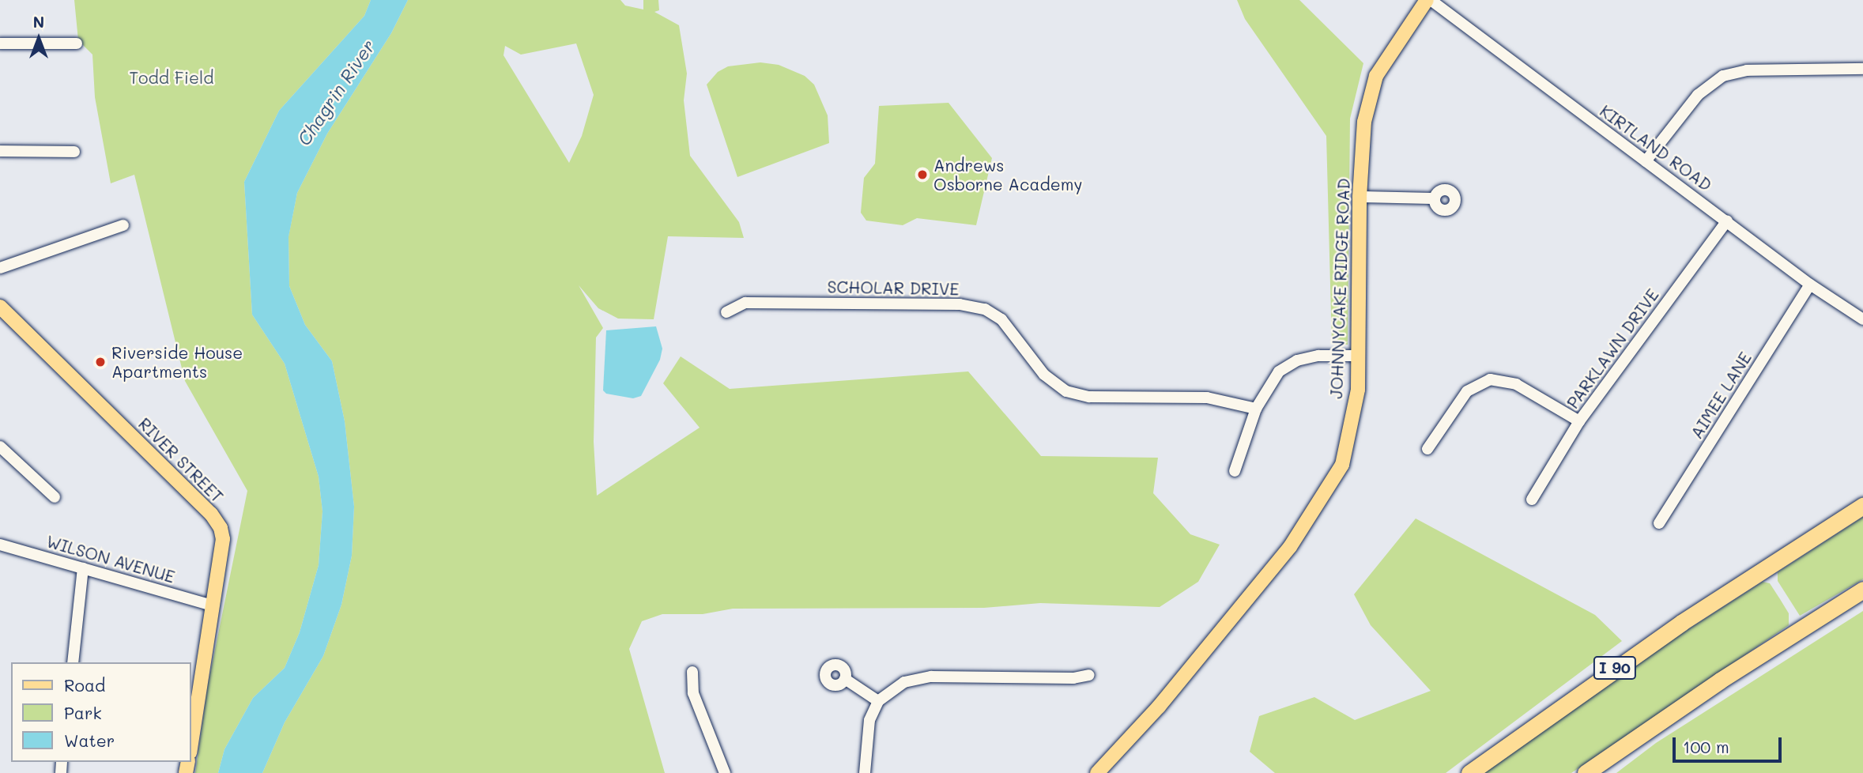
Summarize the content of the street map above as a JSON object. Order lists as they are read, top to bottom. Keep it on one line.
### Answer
{"streets":{"highway":["I 90"],"main road":["JOHNNYCAKE RIDGE ROAD","RIVER STREET"],"street":["KIRTLAND ROAD","SCHOLAR DRIVE","PARKLAWN DRIVE","AIMEE LANE","WILSON AVENUE"]},"crossings":[["KIRTLAND ROAD","JOHNNYCAKE RIDGE ROAD"],["KIRTLAND ROAD","PARKLAWN DRIVE"],["KIRTLAND ROAD","AIMEE LANE"],["RIVER STREET","WILSON AVENUE"]],"water":["Chagrin River"],"parks":["Todd Field"],"places":["Andrews Osborne Academy","Riverside House Apartments"],"legend":["Road","Park","Water"],"scale_bar":"100 m","north":"top"}
